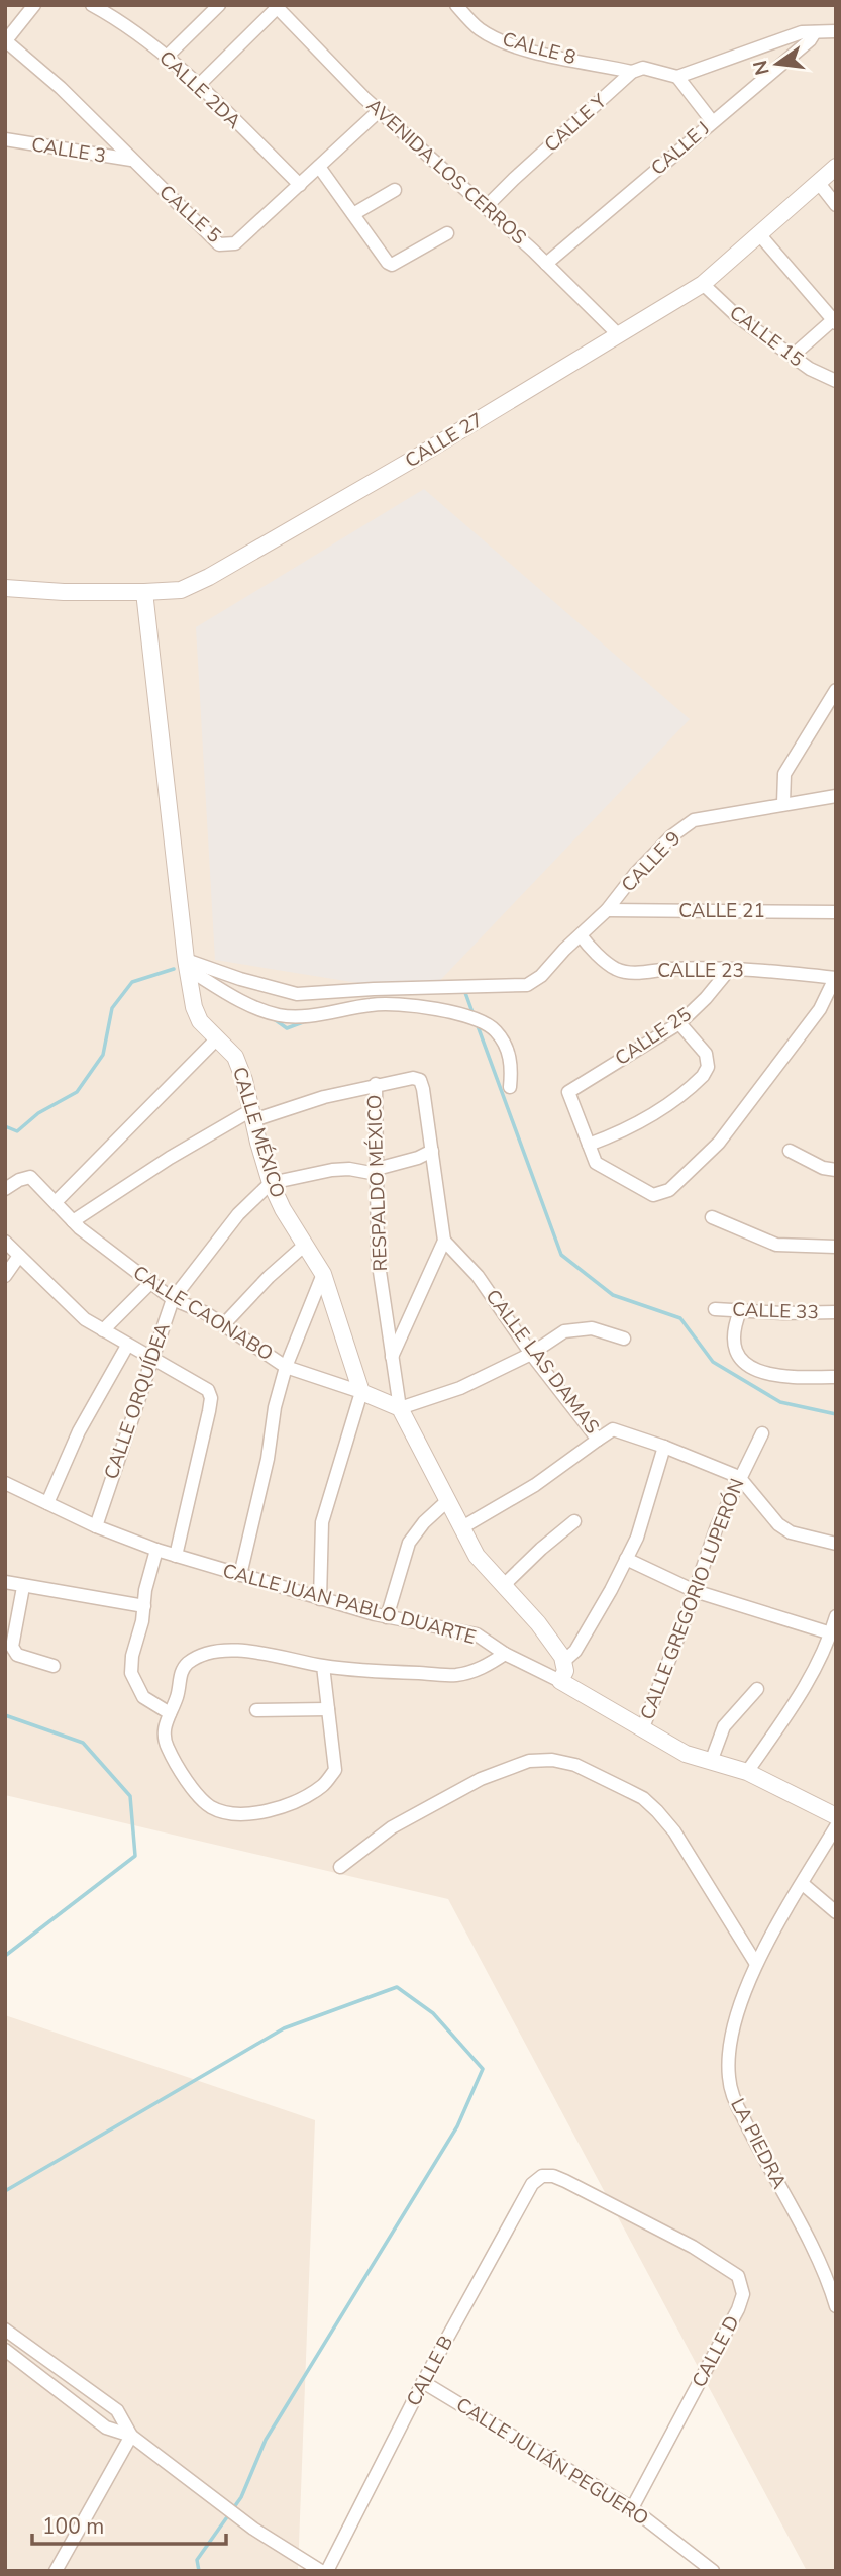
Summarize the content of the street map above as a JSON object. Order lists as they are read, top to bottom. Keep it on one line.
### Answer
{"streets":{"street":["CALLE 8","CALLE 2DA","CALLE Y","CALLE J","CALLE 3","AVENIDA LOS CERROS","CALLE 5","CALLE 15","CALLE 27","CALLE 9","CALLE 21","CALLE 23","CALLE 25","CALLE MÉXICO","RESPALDO MÉXICO","CALLE 33","CALLE CAONABO","CALLE LAS DAMAS","CALLE ORQUÍDEA","CALLE GREGORIO LUPERÓN","CALLE JUAN PABLO DUARTE","LA PIEDRA","CALLE D","CALLE B","CALLE JULIÁN PEGUERO"]},"crossings":[["CALLE 8","CALLE Y"],["CALLE 2DA","CALLE 5"],["CALLE Y","AVENIDA LOS CERROS"],["CALLE J","AVENIDA LOS CERROS"],["CALLE 3","CALLE 5"],["AVENIDA LOS CERROS","CALLE 5"],["AVENIDA LOS CERROS","CALLE 27"],["CALLE 15","CALLE 27"],["CALLE 27","CALLE MÉXICO"],["CALLE 9","CALLE 21"],["CALLE 9","CALLE 23"],["CALLE 9","CALLE MÉXICO"],["CALLE 23","CALLE 25"],["CALLE MÉXICO","CALLE CAONABO"],["CALLE MÉXICO","CALLE ORQUÍDEA"],["CALLE CAONABO","CALLE ORQUÍDEA"],["CALLE LAS DAMAS","CALLE GREGORIO LUPERÓN"],["CALLE ORQUÍDEA","CALLE JUAN PABLO DUARTE"],["CALLE GREGORIO LUPERÓN","CALLE JUAN PABLO DUARTE"],["CALLE D","CALLE B"],["CALLE D","CALLE JULIÁN PEGUERO"],["CALLE B","CALLE JULIÁN PEGUERO"]],"scale_bar":"100 m","north":"left"}
